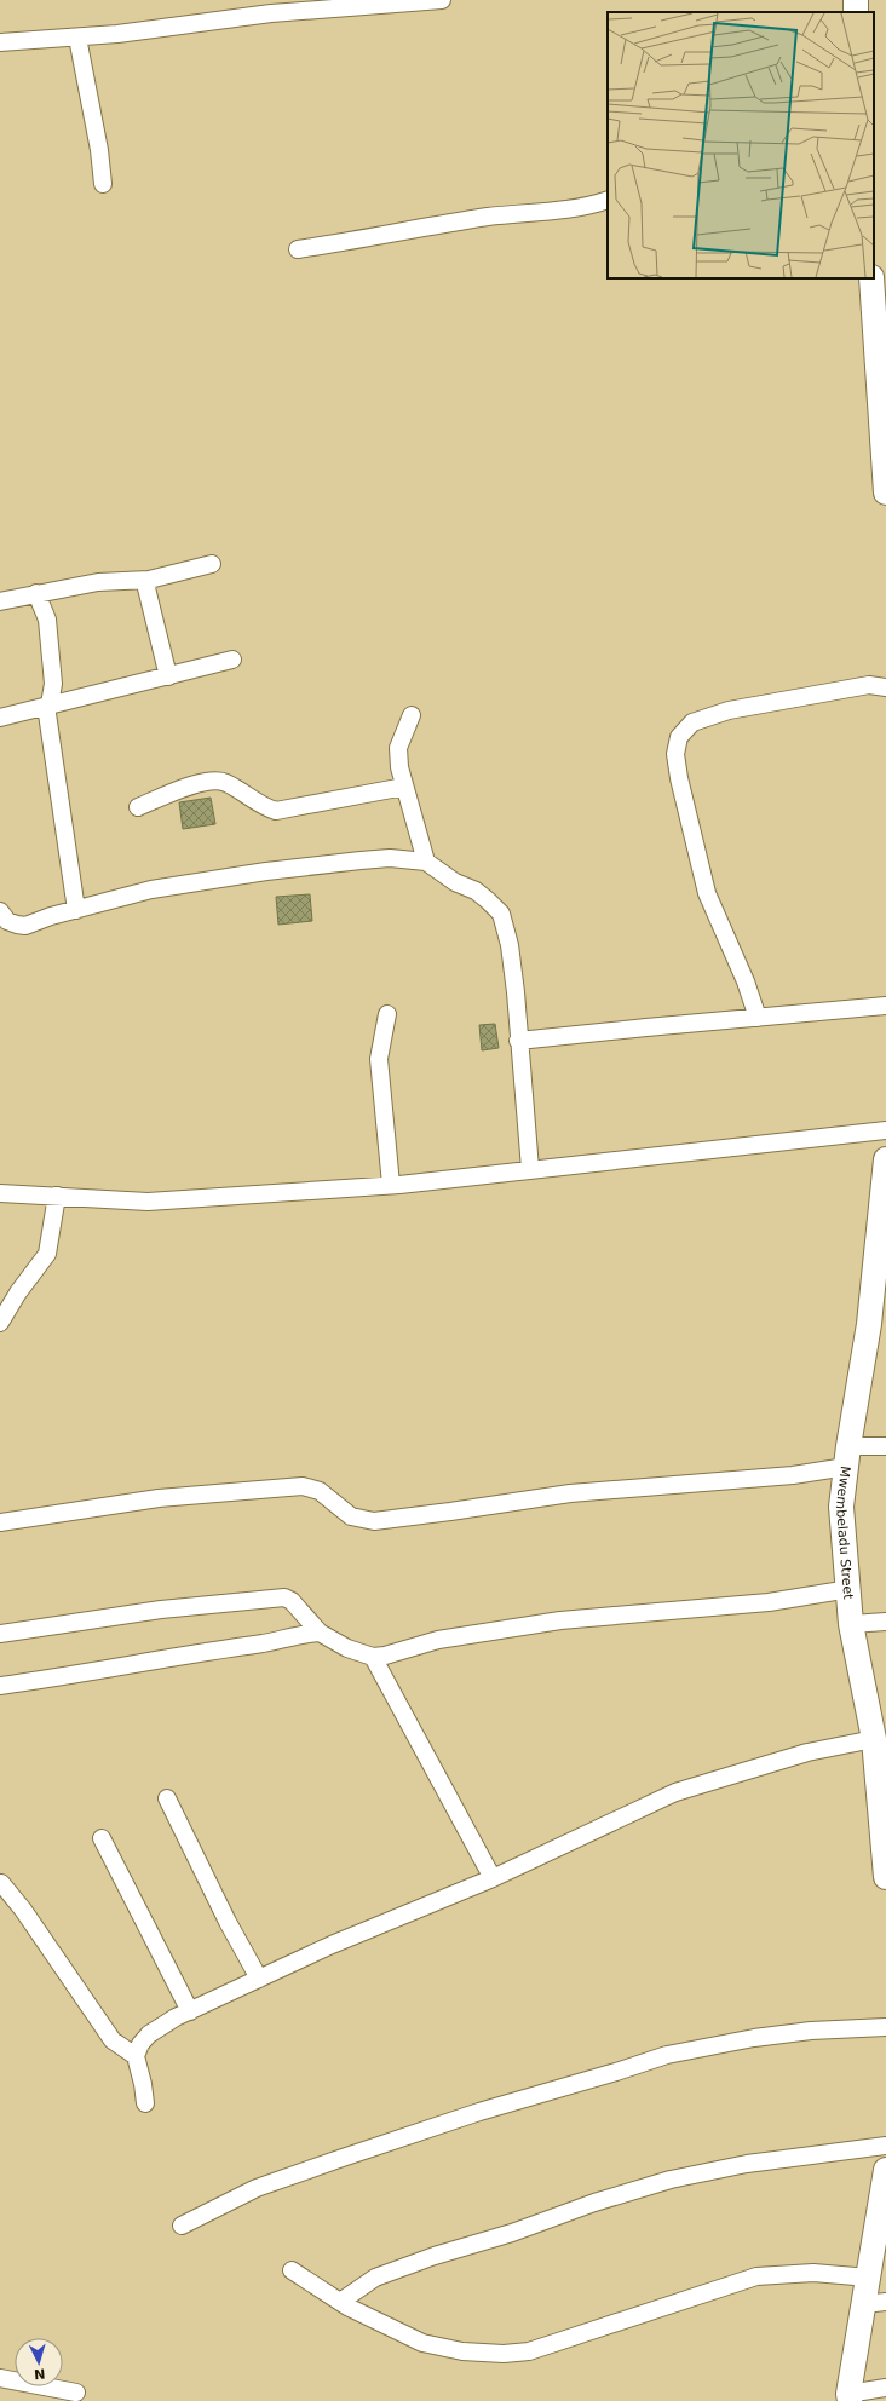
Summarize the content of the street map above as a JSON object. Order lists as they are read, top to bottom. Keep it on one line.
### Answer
{"streets":{"street":["Mwembeladu Street"]},"north":"bottom"}
